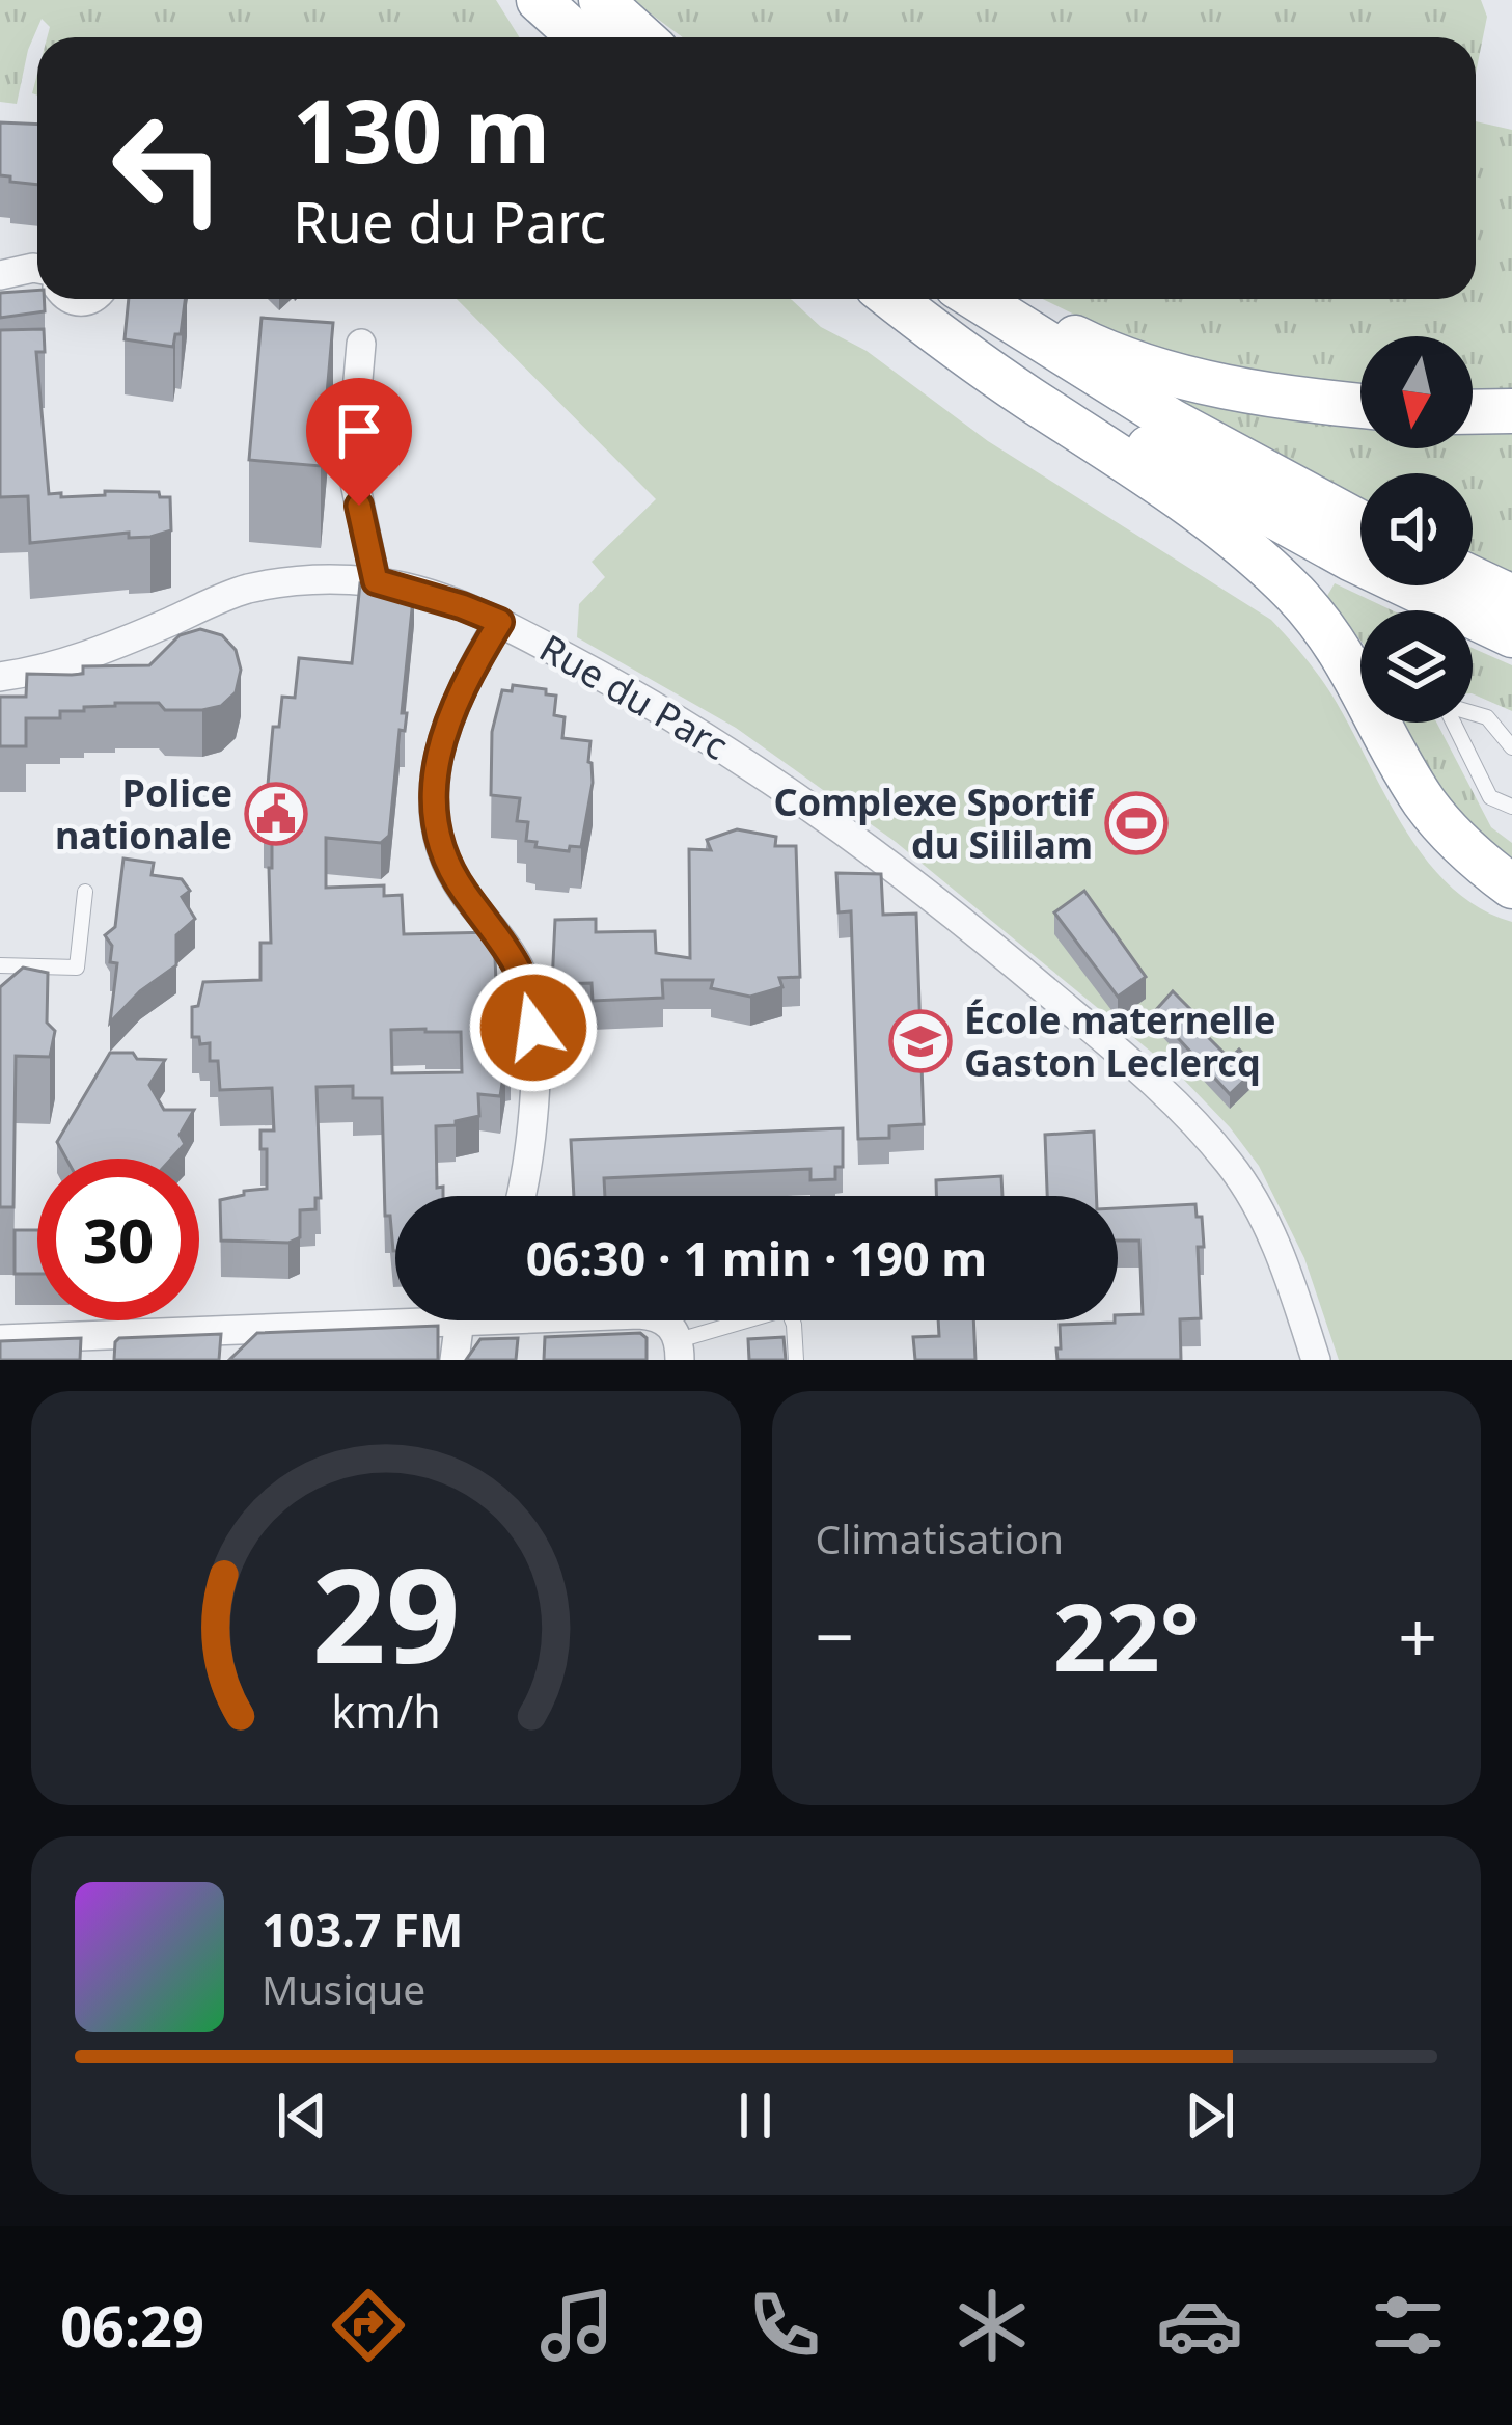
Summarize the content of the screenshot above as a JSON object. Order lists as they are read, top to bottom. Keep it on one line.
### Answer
{"streets":{"street":["Rue du Parc"]},"places":{"public building":["Police nationale"],"sports":["Complexe Sportif du Sililam"],"school or university":["École maternelle Gaston Leclercq"]},"north":"bottom","page":{"turn":["130 m","Rue du Parc"],"limit":"30","trip":"06:30 · 1 min · 190 m","tile":"Climatisation","heat":["−","22°","+"],"song":["103.7 FM","Musique"],"tabs":"06:29","gauge":["29","km/h"]}}
